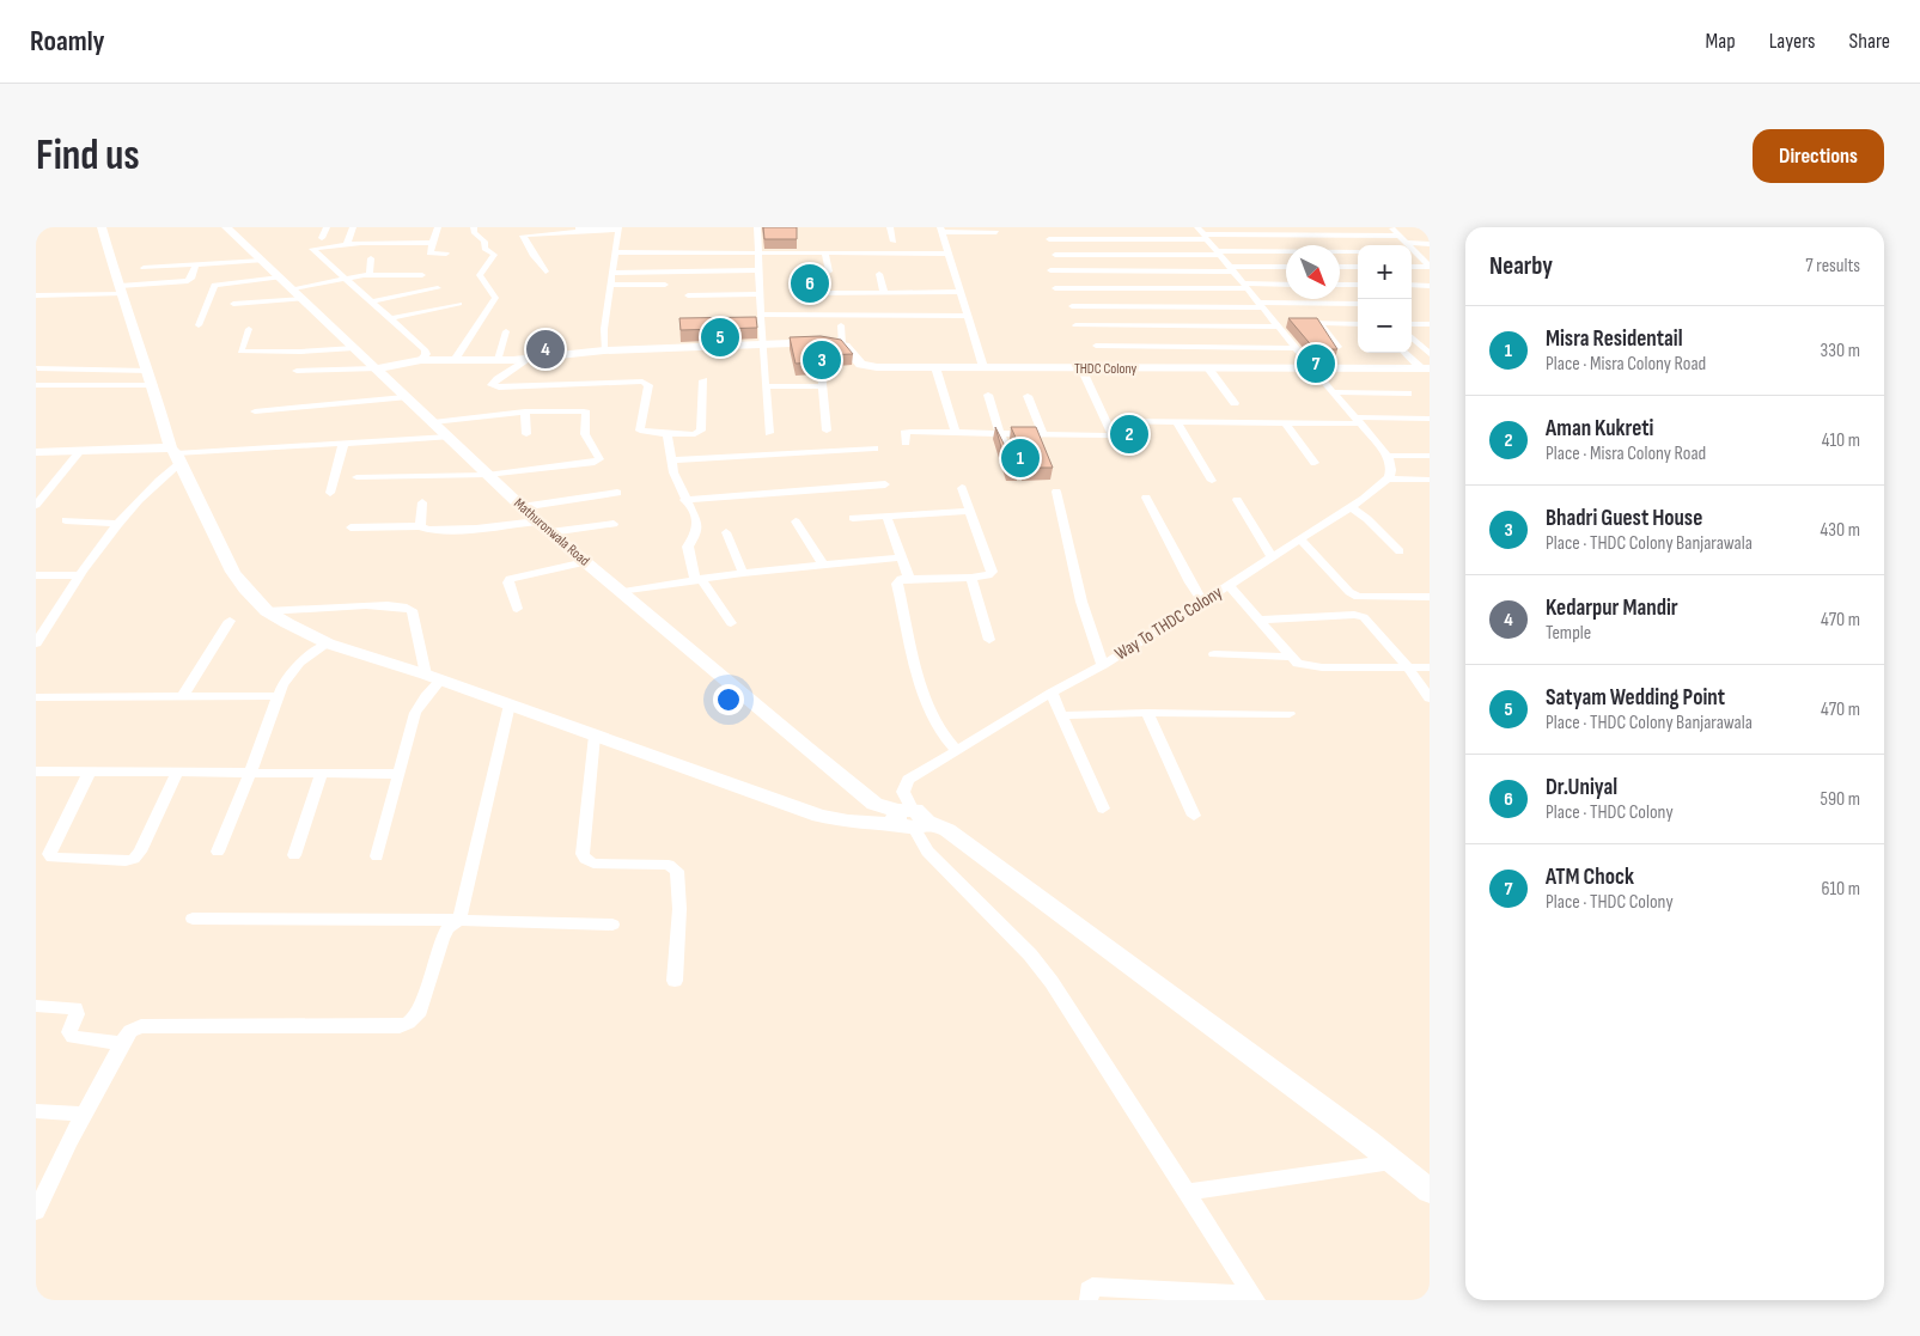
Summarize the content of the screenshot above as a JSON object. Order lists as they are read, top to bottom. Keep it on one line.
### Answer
{"streets":{"street":["THDC Colony","Mathuronwala Road","Way To THDC Colony"]},"crossings":[["Mathuronwala Road","Way To THDC Colony"]],"north":"bottom right","page":{"header":"Roamly","nav":["Map","Layers","Share"],"buttons":"Directions","title":"Find us","heading":["Nearby","7 results"],"map_buttons":["+","−"],"pins":["6","5","4","3","7","2","1"],"list":[{"mark":"1","name":"Misra Residentail","note":"Place · Misra Colony Road","value":"330 m"},{"mark":"2","name":"Aman Kukreti","note":"Place · Misra Colony Road","value":"410 m"},{"mark":"3","name":"Bhadri Guest House","note":"Place · THDC Colony Banjarawala","value":"430 m"},{"mark":"4","name":"Kedarpur Mandir","note":"Temple","value":"470 m"},{"mark":"5","name":"Satyam Wedding Point","note":"Place · THDC Colony Banjarawala","value":"470 m"},{"mark":"6","name":"Dr.Uniyal","note":"Place · THDC Colony","value":"590 m"},{"mark":"7","name":"ATM Chock","note":"Place · THDC Colony","value":"610 m"}]}}
